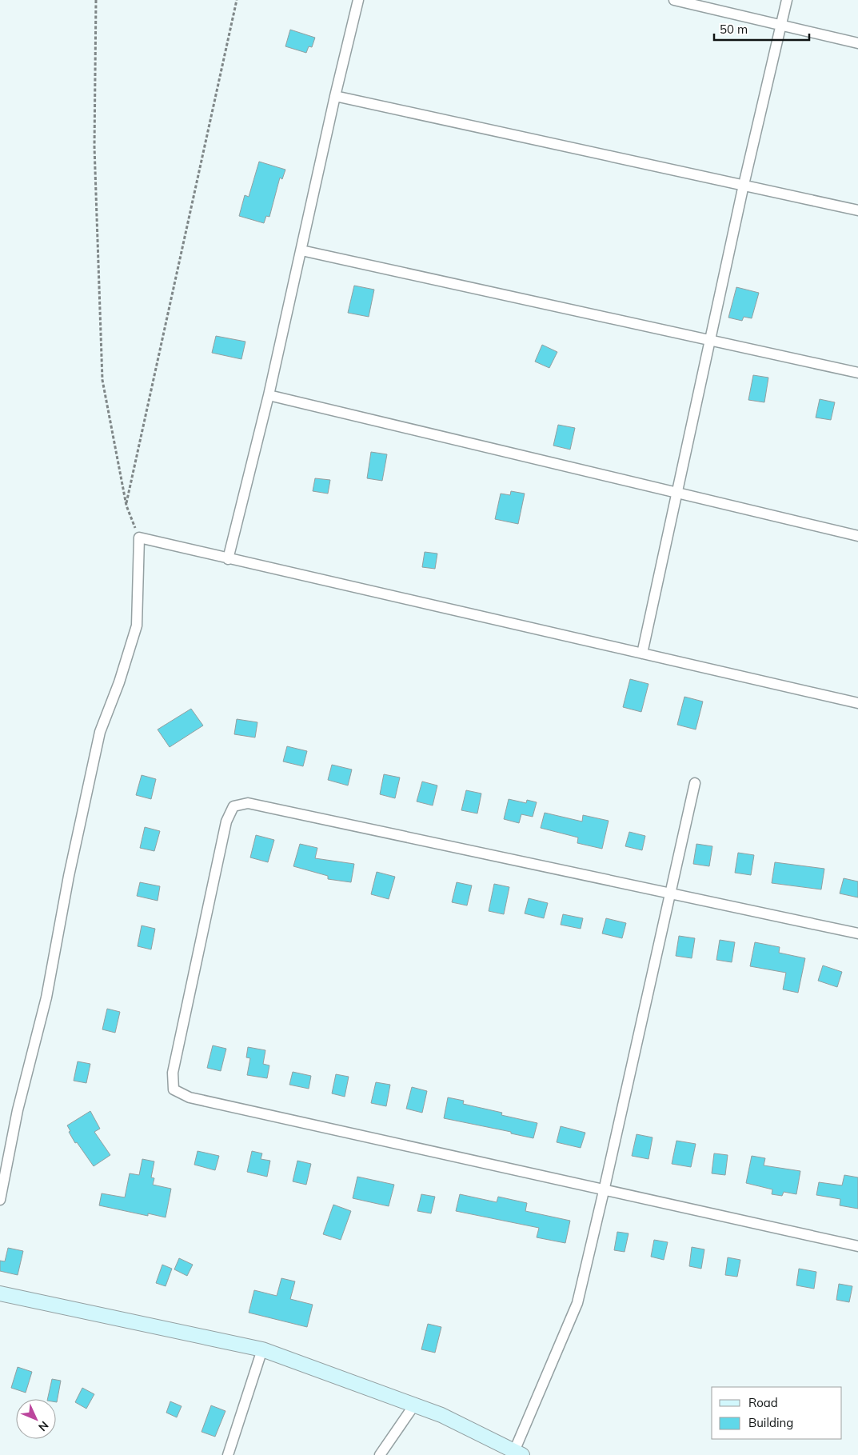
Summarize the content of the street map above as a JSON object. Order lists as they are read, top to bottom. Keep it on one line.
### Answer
{"legend":["Road","Building"],"scale_bar":"50 m","north":"bottom right"}
